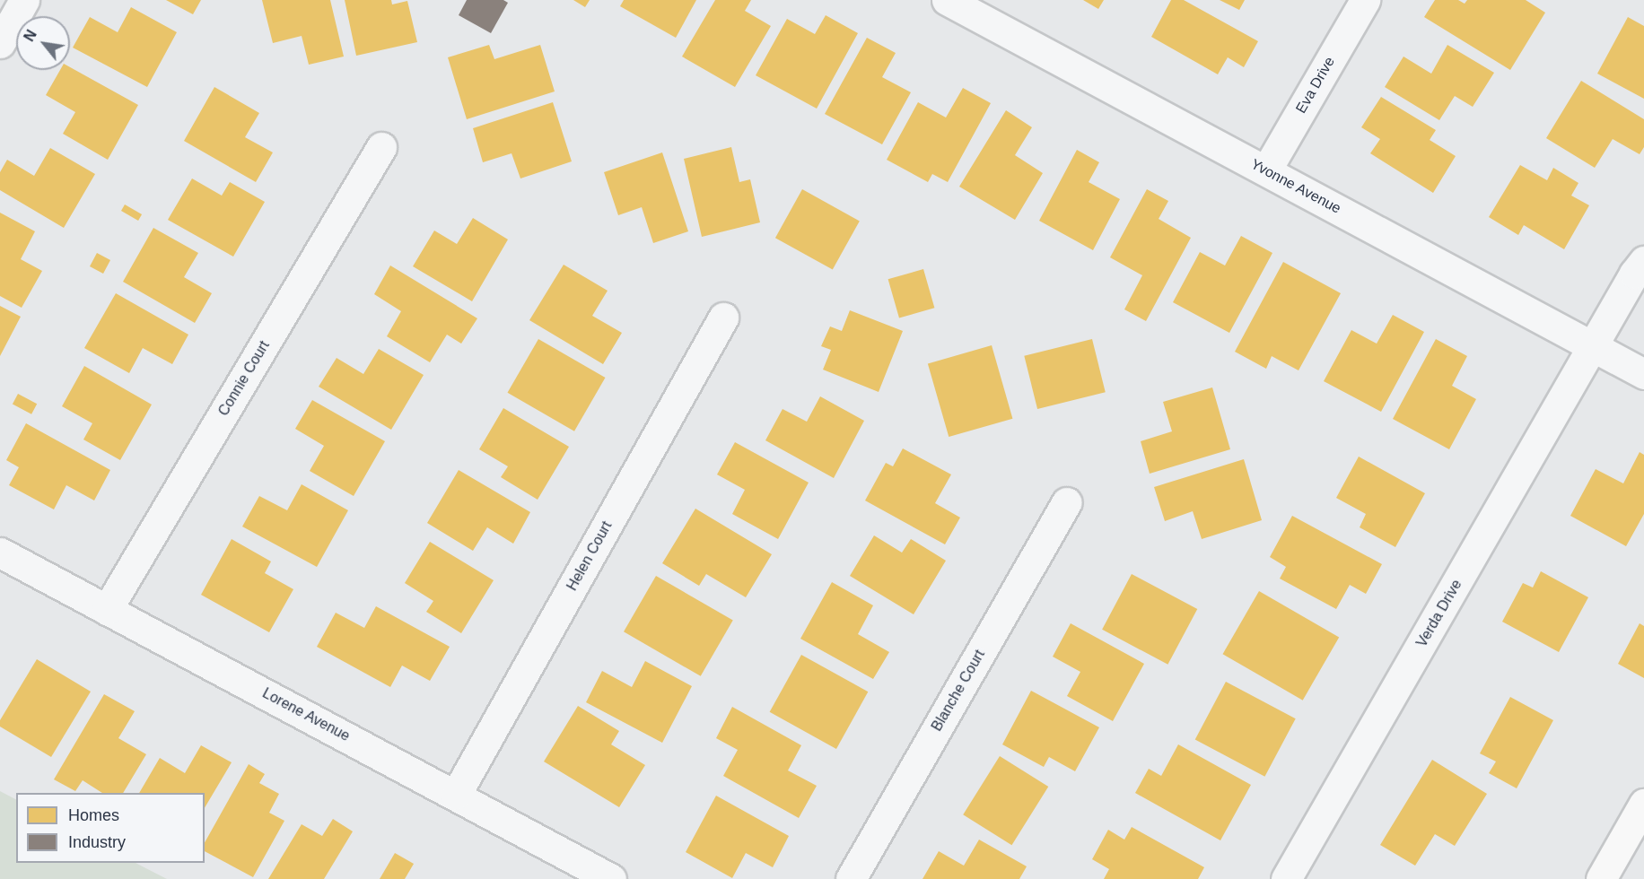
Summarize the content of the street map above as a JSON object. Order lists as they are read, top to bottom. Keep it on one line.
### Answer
{"streets":{"street":["Eva Drive","Yvonne Avenue","Connie Court","Helen Court","Verda Drive","Blanche Court","Lorene Avenue"]},"crossings":[["Eva Drive","Yvonne Avenue"],["Yvonne Avenue","Verda Drive"],["Connie Court","Lorene Avenue"],["Helen Court","Lorene Avenue"]],"legend":["Homes","Industry"],"north":"top left"}
